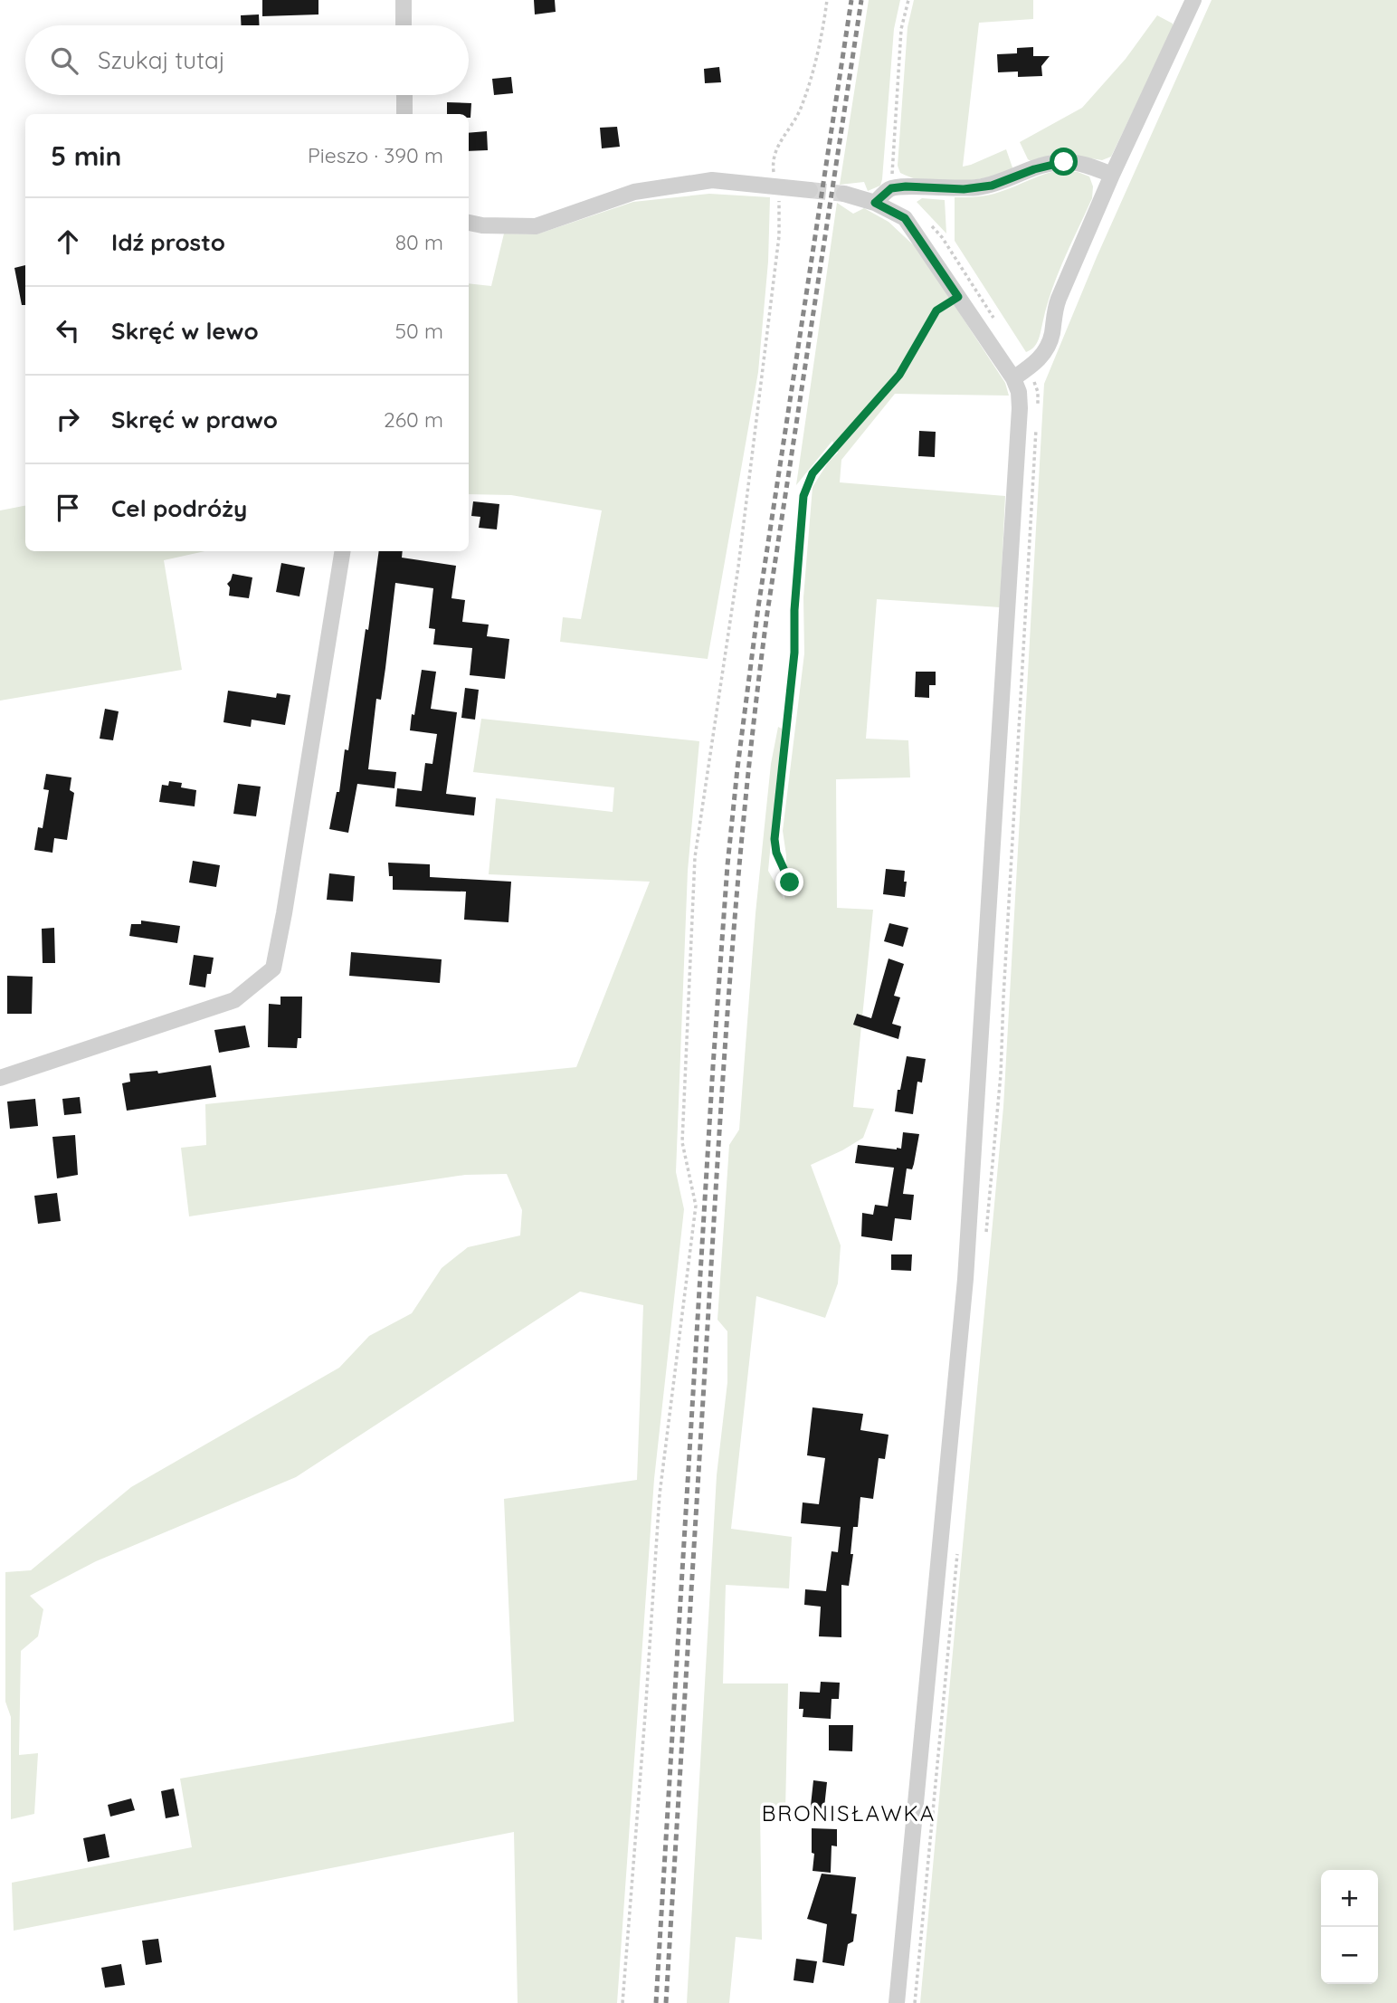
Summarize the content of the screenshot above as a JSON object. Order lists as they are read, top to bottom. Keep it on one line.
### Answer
{"districts":["BRONISŁAWKA"],"page":{"search":"Szukaj tutaj","heading":["5 min","Pieszo · 390 m"],"list":[["Idź prosto","80 m"],["Skręć w lewo","50 m"],["Skręć w prawo","260 m"],"Cel podróży"],"map_buttons":["+","−"]}}
